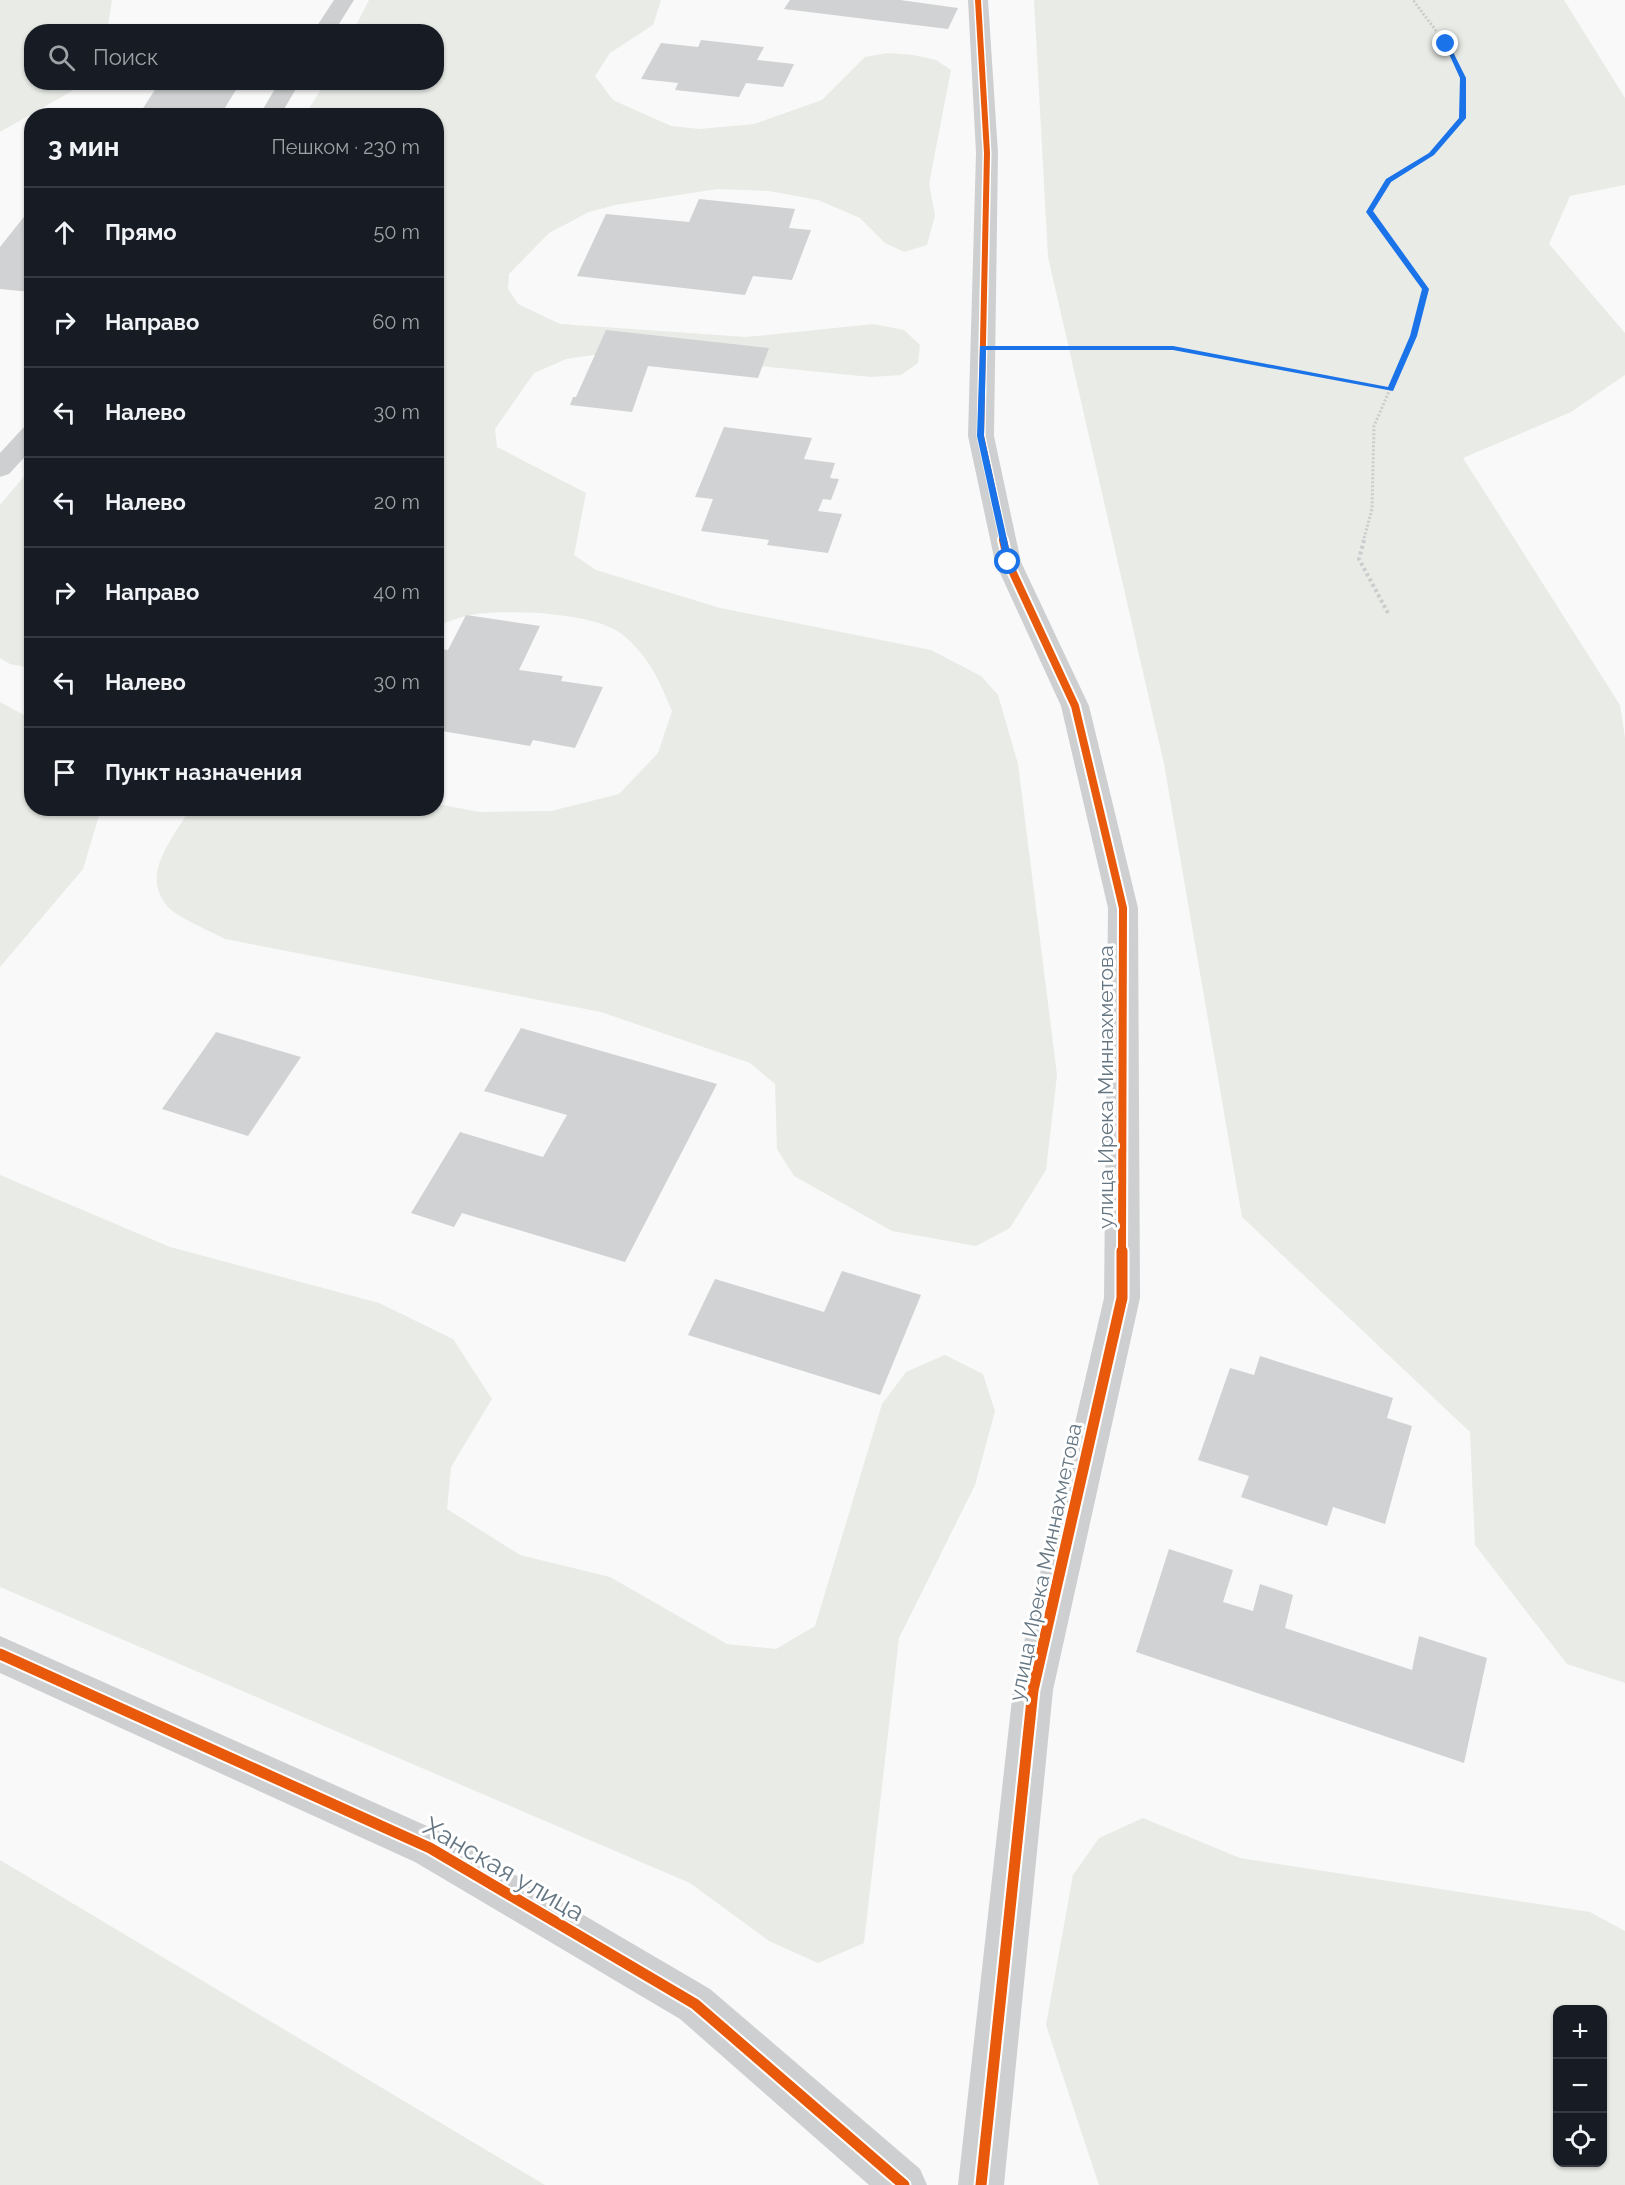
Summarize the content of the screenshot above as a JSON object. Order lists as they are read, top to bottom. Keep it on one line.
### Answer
{"streets":{"street":["улица Ирека Миннахметова","Ханская улица"]},"page":{"search":"Поиск","heading":["3 мин","Пешком · 230 m"],"list":[["Прямо","50 m"],["Направо","60 m"],["Налево","30 m"],["Налево","20 m"],["Направо","40 m"],["Налево","30 m"],"Пункт назначения"],"map_buttons":["+","−"]}}
